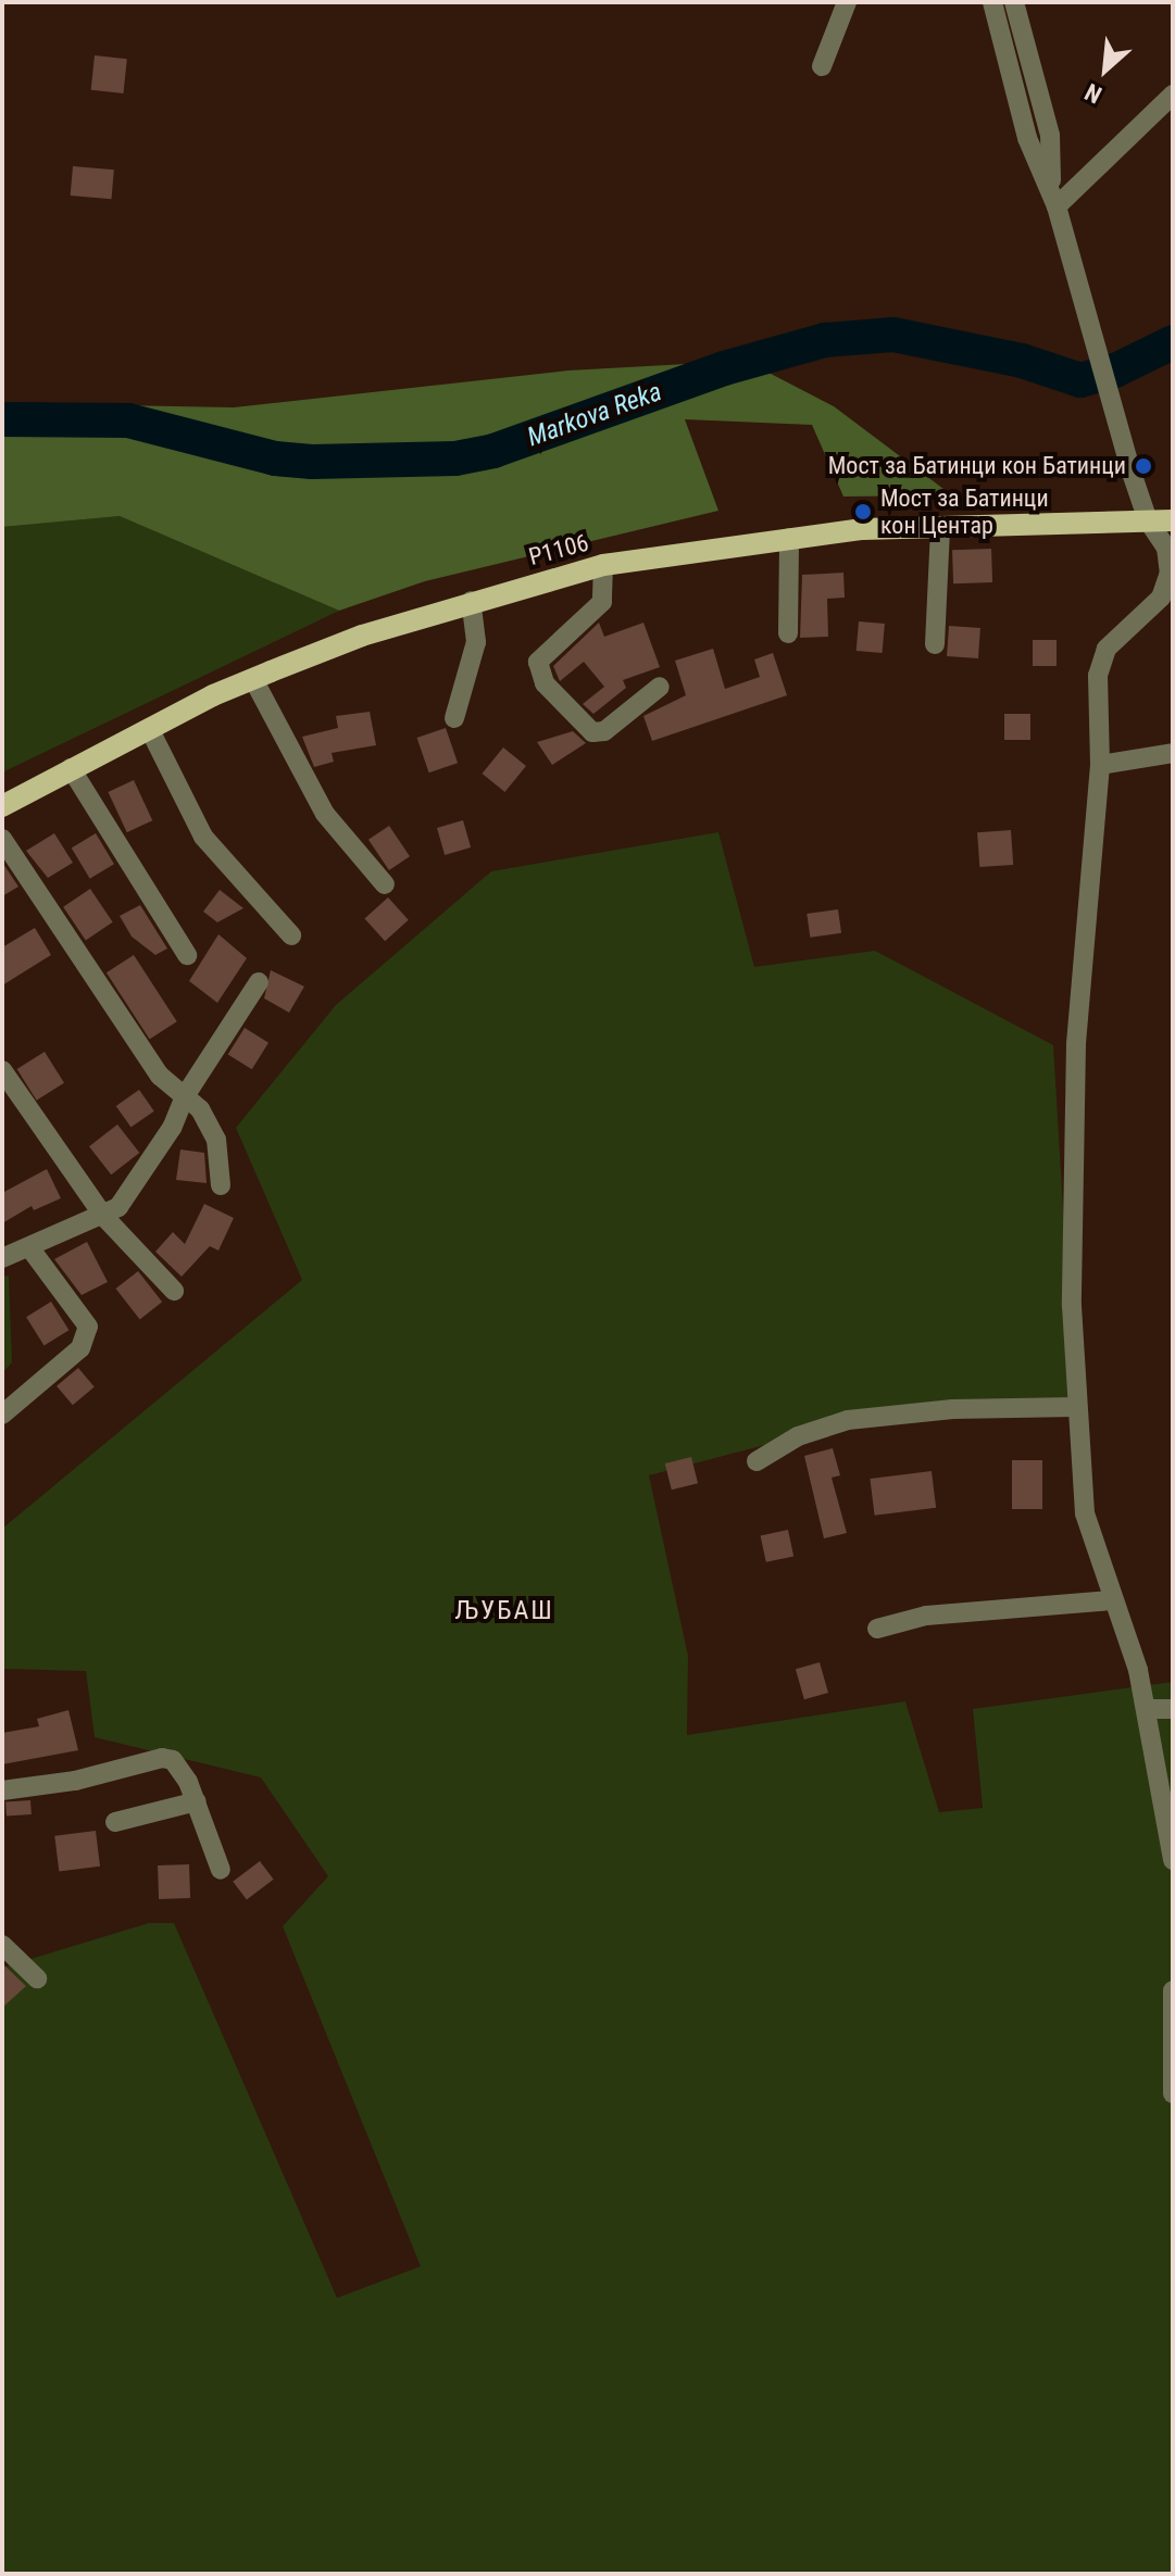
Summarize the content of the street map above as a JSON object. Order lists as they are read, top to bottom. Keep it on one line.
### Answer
{"streets":{"main road":["P1106"]},"districts":["ЉУБАШ"],"water":["Markova Reka"],"places":["Мост за Батинци кон Батинци","Мост за Батинци кон Центар"],"north":"bottom left"}
